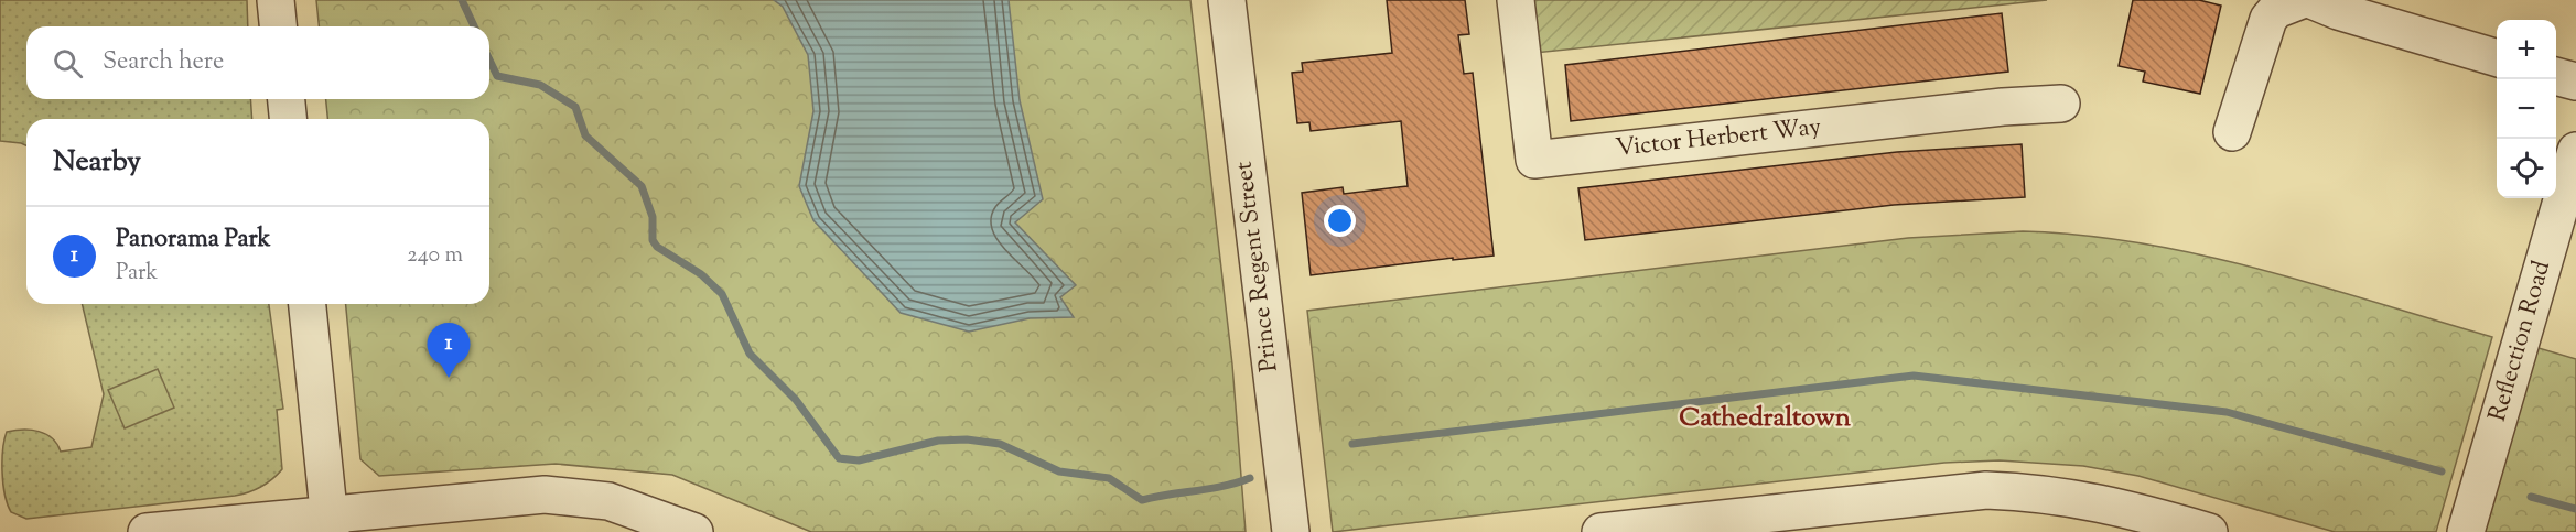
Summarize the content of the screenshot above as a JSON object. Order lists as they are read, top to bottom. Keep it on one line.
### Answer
{"streets":{"street":["Victor Herbert Way","Prince Regent Street","Reflection Road"]},"districts":["Cathedraltown"],"page":{"map_buttons":["+","−"],"search":"Search here","heading":"Nearby","list":[{"mark":"1","name":"Panorama Park","note":"Park","value":"240 m"}],"pins":"1"}}
